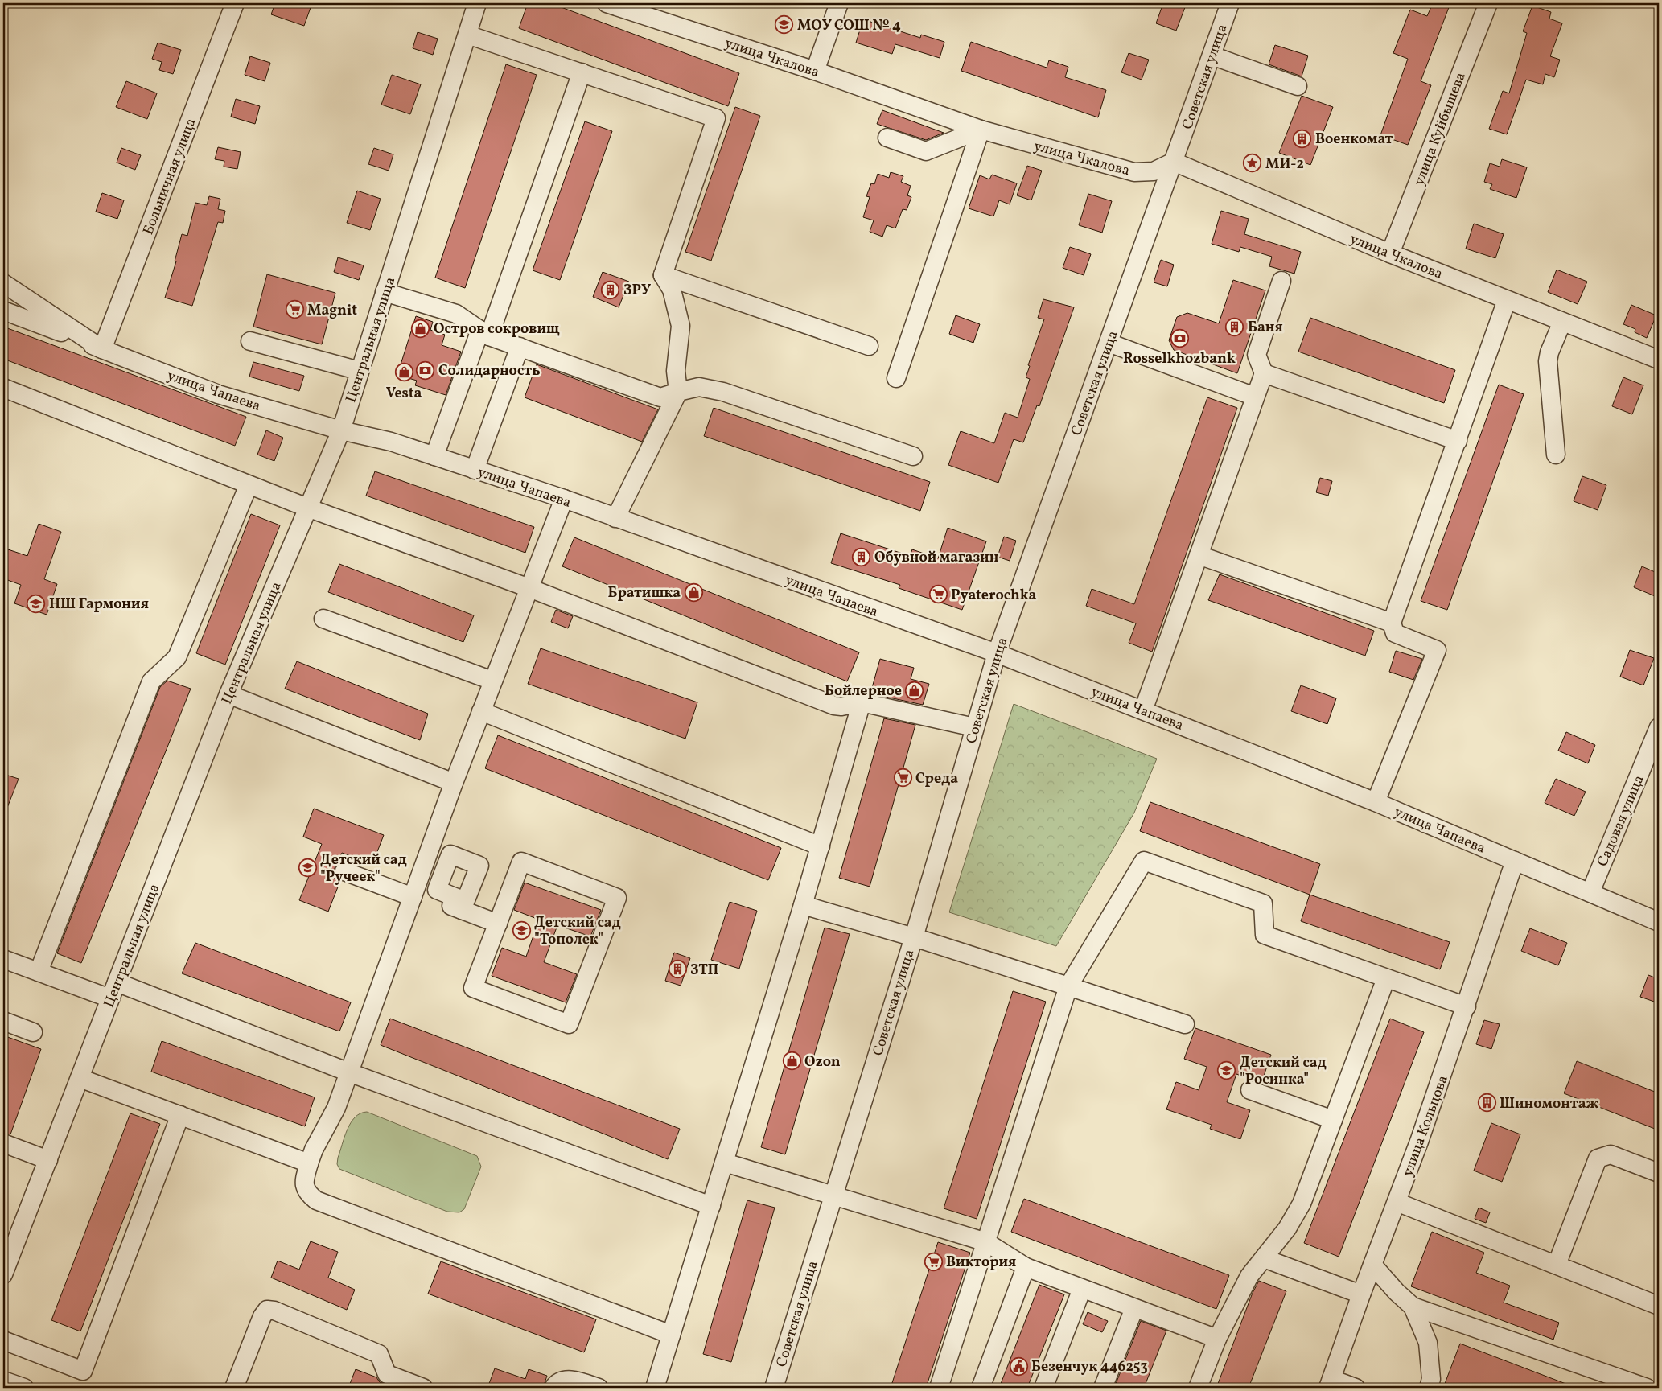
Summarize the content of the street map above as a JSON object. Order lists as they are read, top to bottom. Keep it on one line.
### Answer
{"streets":{"street":["улица Чкалова","Советская улица","улица Куйбышева","Больничная улица","Центральная улица","улица Чапаева","Садовая улица","улица Кольцова"]},"crossings":[["улица Чкалова","Советская улица"],["улица Чкалова","улица Куйбышева"],["Советская улица","улица Чапаева"],["Больничная улица","улица Чапаева"],["Центральная улица","улица Чапаева"],["улица Чапаева","Садовая улица"],["улица Чапаева","улица Кольцова"]],"places":{"school or university":["МОУ СОШ № 4","НШ Гармония","Детский сад \"Ручеек\"","Детский сад \"Тополек\"","Детский сад \"Росинка\""],"building":["Военкомат","ЗРУ","Баня","Обувной магазин","ЗТП","Шиномонтаж"],"place":["МИ-2"],"supermarket":["Magnit","Pyaterochka","Среда","Виктория"],"shop":["Остров сокровищ","Vesta","Братишка","Бойлерное","Ozon"],"bank":["Rosselkhozbank","Солидарность"],"public building":["Безенчук 446253"]}}
